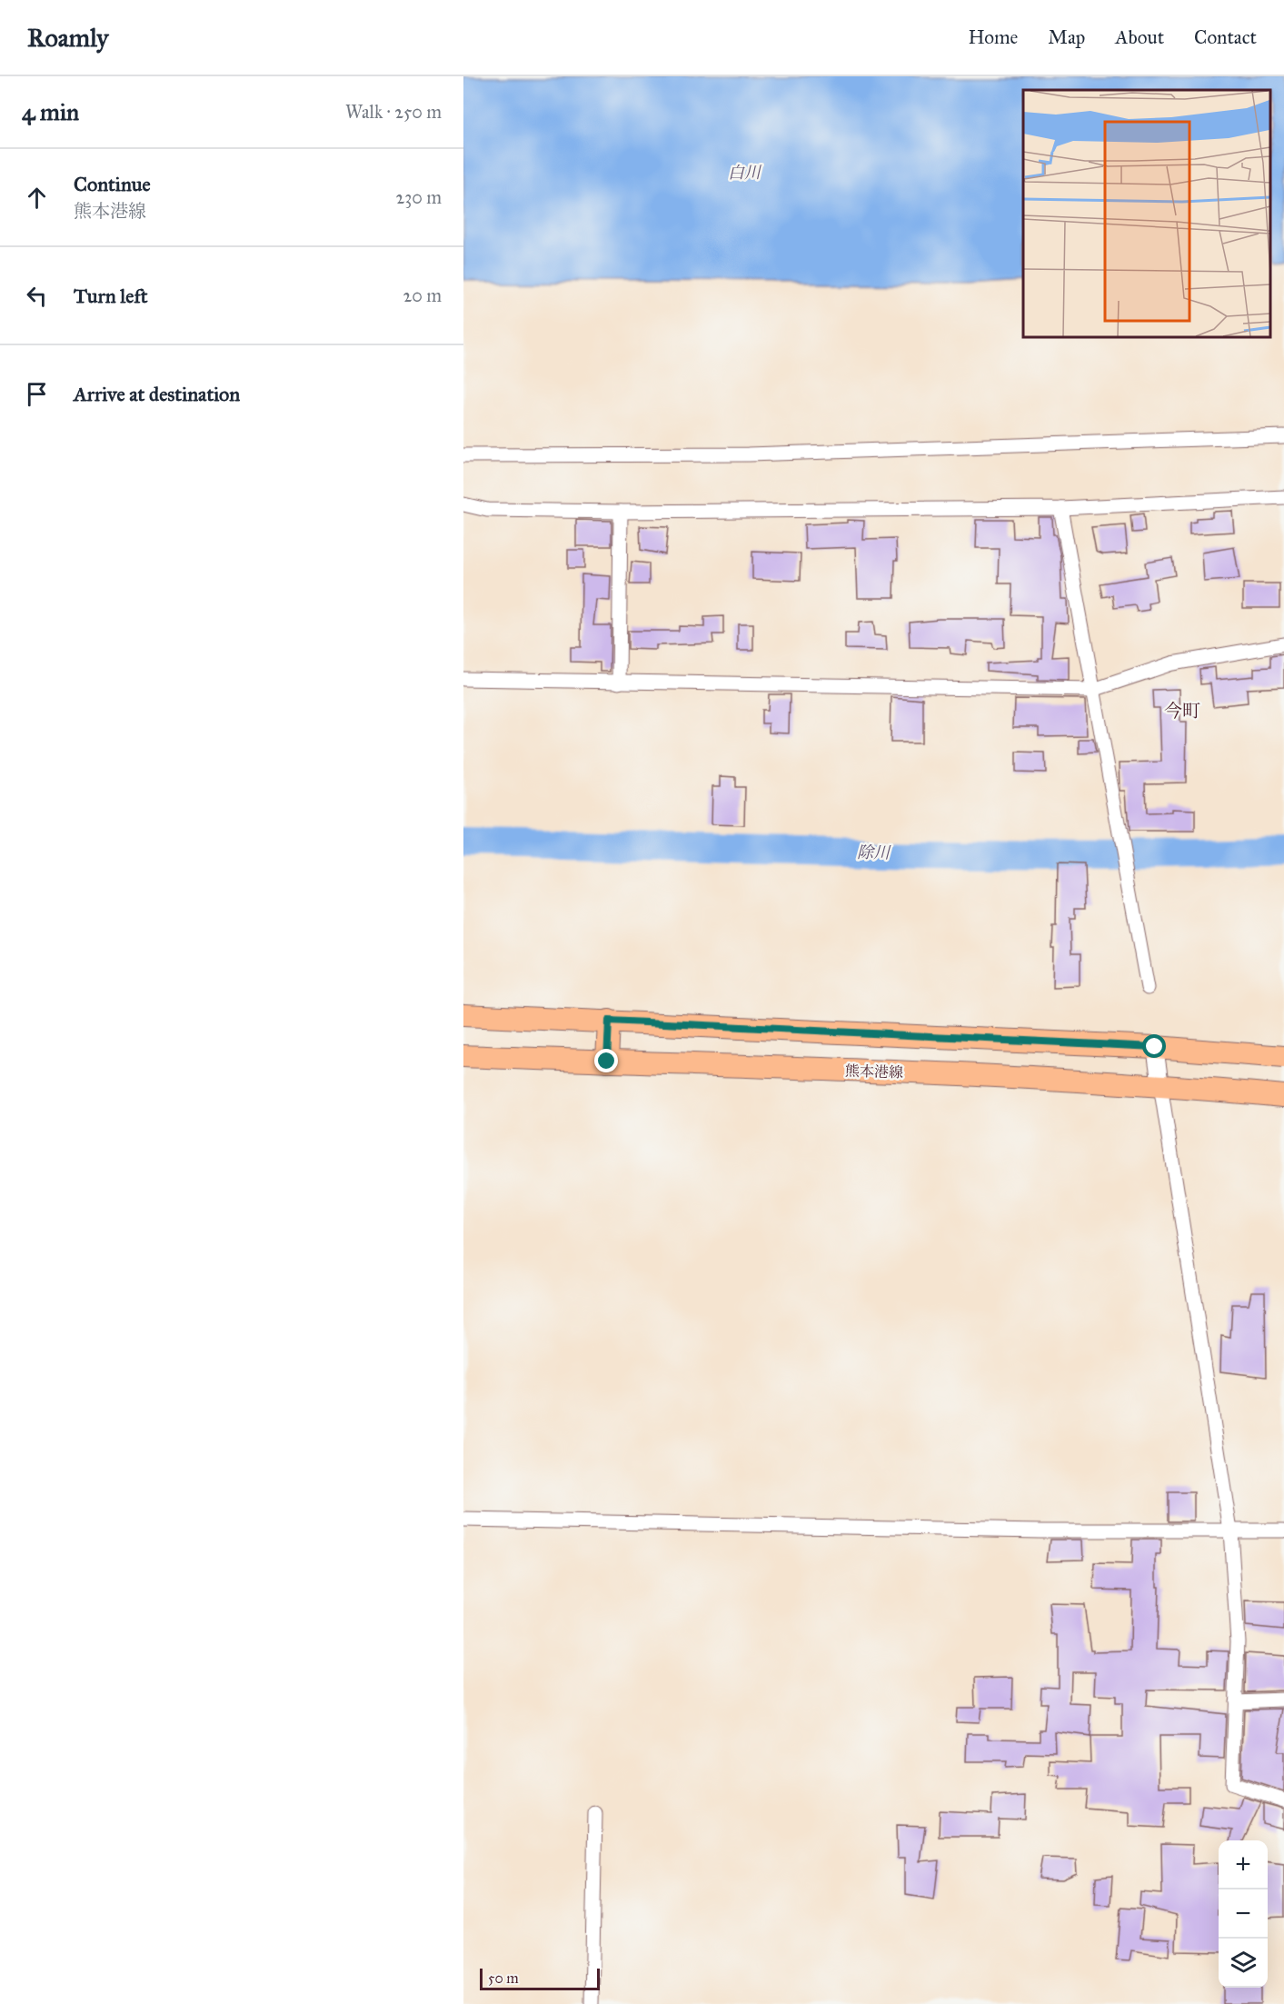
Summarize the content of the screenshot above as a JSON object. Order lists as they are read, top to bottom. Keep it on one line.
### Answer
{"streets":{"main road":["熊本港線"]},"districts":["今町"],"water":["白川","除川"],"scale_bar":"50 m","page":{"header":"Roamly","nav":["Home","Map","About","Contact"],"heading":["4 min","Walk · 250 m"],"list":[["Continue","熊本港線","230 m"],["Turn left","20 m"],"Arrive at destination"],"map_buttons":["+","−"],"scale":"50 m"}}
